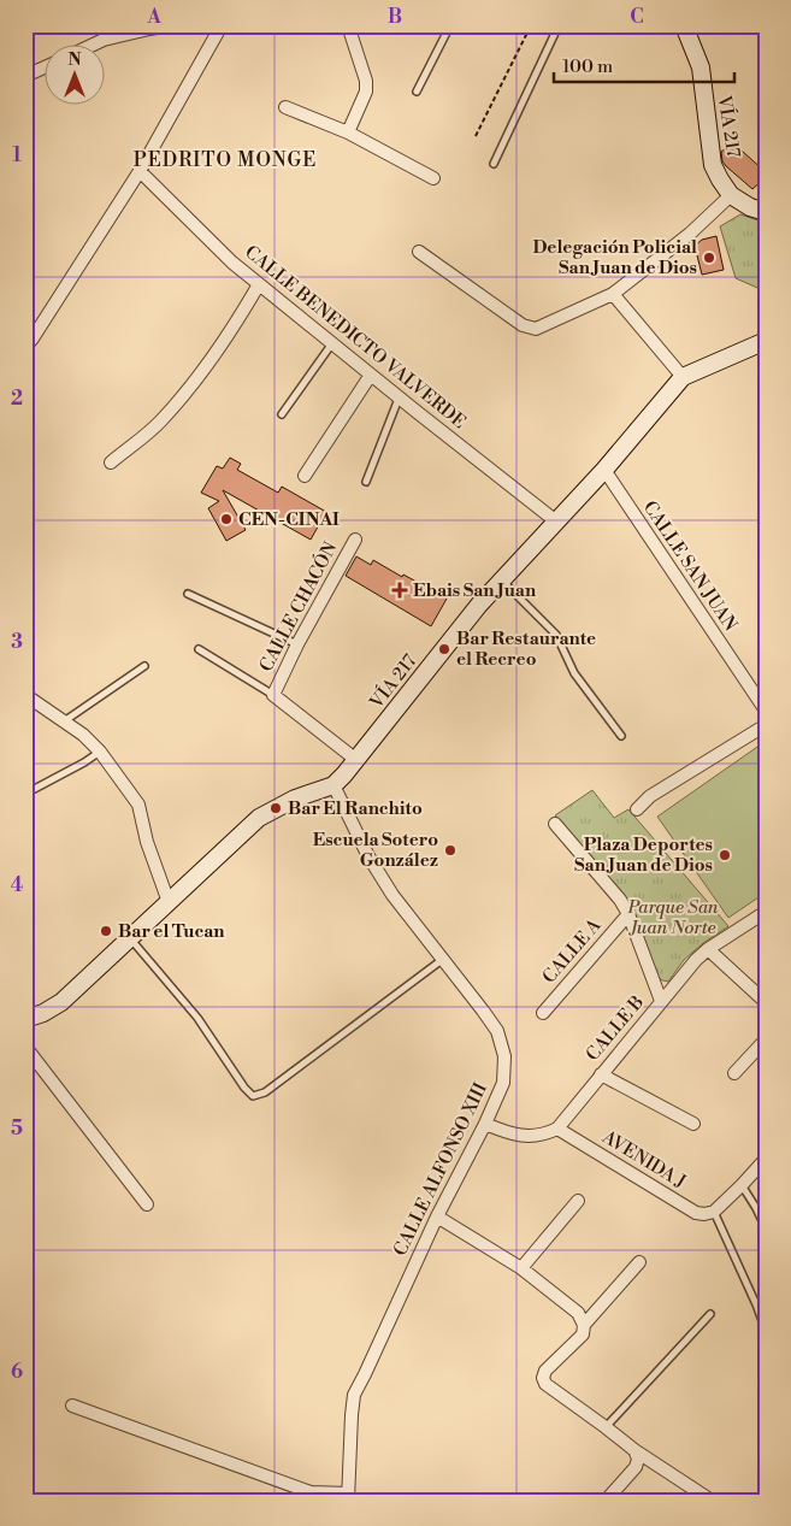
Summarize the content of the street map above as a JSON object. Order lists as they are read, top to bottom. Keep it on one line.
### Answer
{"streets":{"main road":["VÍA 217"],"street":["CALLE BENEDICTO VALVERDE","CALLE SAN JUAN","CALLE CHACÓN","CALLE A","CALLE B","AVENIDA J","CALLE ALFONSO XIII"]},"crossings":[["VÍA 217","CALLE BENEDICTO VALVERDE"],["VÍA 217","CALLE SAN JUAN"],["VÍA 217","CALLE CHACÓN"],["VÍA 217","CALLE ALFONSO XIII"],["CALLE B","AVENIDA J"]],"districts":["PEDRITO MONGE"],"parks":["Parque San Juan Norte"],"places":{"other":["Delegación Policial San Juan de Dios","CEN-CINAI","Bar Restaurante el Recreo","Bar El Ranchito","Escuela Sotero González","Plaza Deportes San Juan de Dios","Bar el Tucan"],"health":["Ebais San Juan"]},"scale_bar":"100 m","north":"top","grid":{"columns":["A","B","C"],"rows":["1","2","3","4","5","6"]}}
